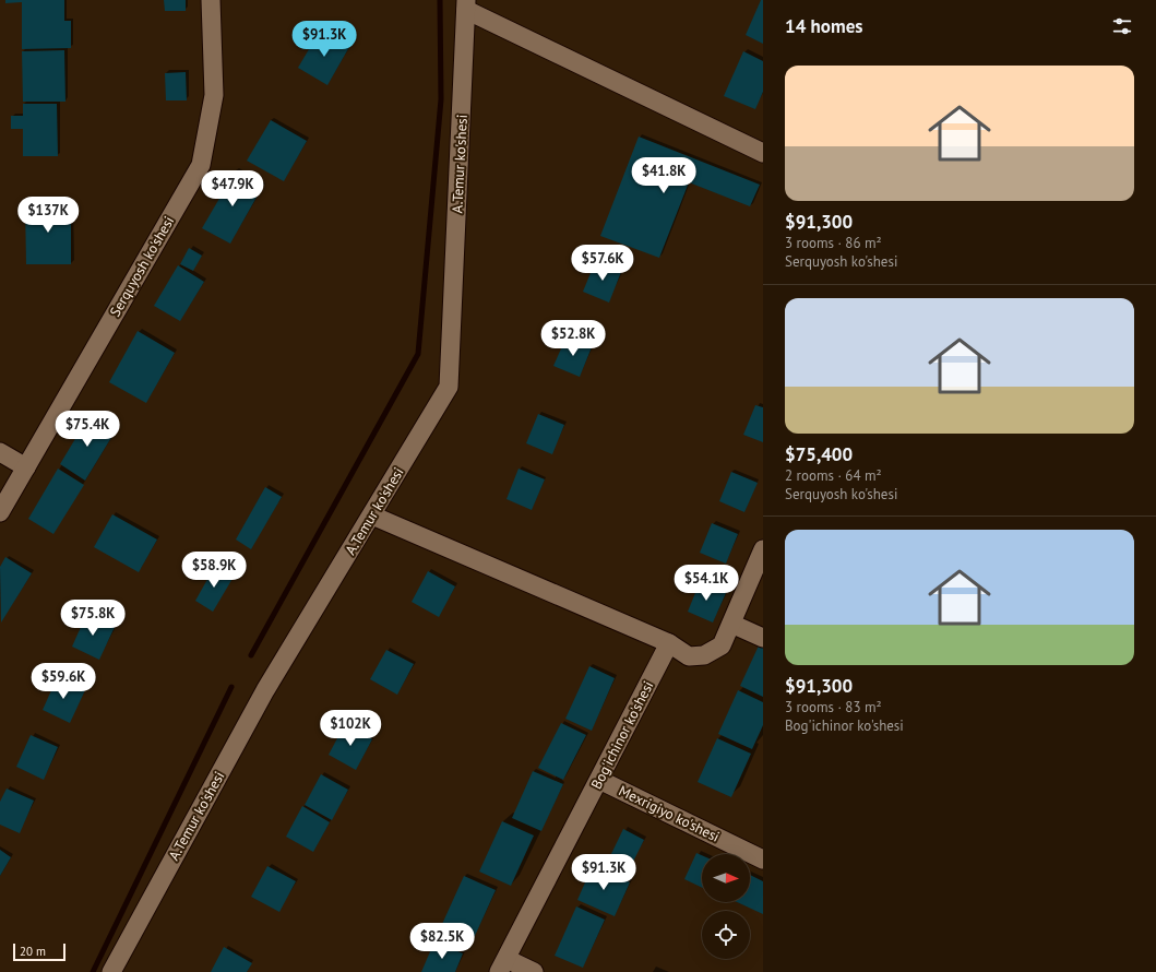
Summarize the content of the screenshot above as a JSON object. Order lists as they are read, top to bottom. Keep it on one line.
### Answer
{"streets":{"street":["A.Temur ko'shesi","Serquyosh ko'shesi","Bog'ichinor ko'shesi","Mexrigiyo ko'shesi"]},"crossings":[["Bog'ichinor ko'shesi","Mexrigiyo ko'shesi"]],"scale_bar":"20 m","north":"right","page":{"heading":"14 homes","price":["$91.3K","$41.8K","$47.9K","$137K","$57.6K","$52.8K","$75.4K","$58.9K","$54.1K","$75.8K","$59.6K","$102K","$91.3K","$82.5K"],"list":[{"name":"$91,300","note":"3 rooms · 86 m² · Serquyosh ko'shesi"},{"name":"$75,400","note":"2 rooms · 64 m² · Serquyosh ko'shesi"},{"name":"$91,300","note":"3 rooms · 83 m² · Bog'ichinor ko'shesi"}],"scale":"20 m"}}
